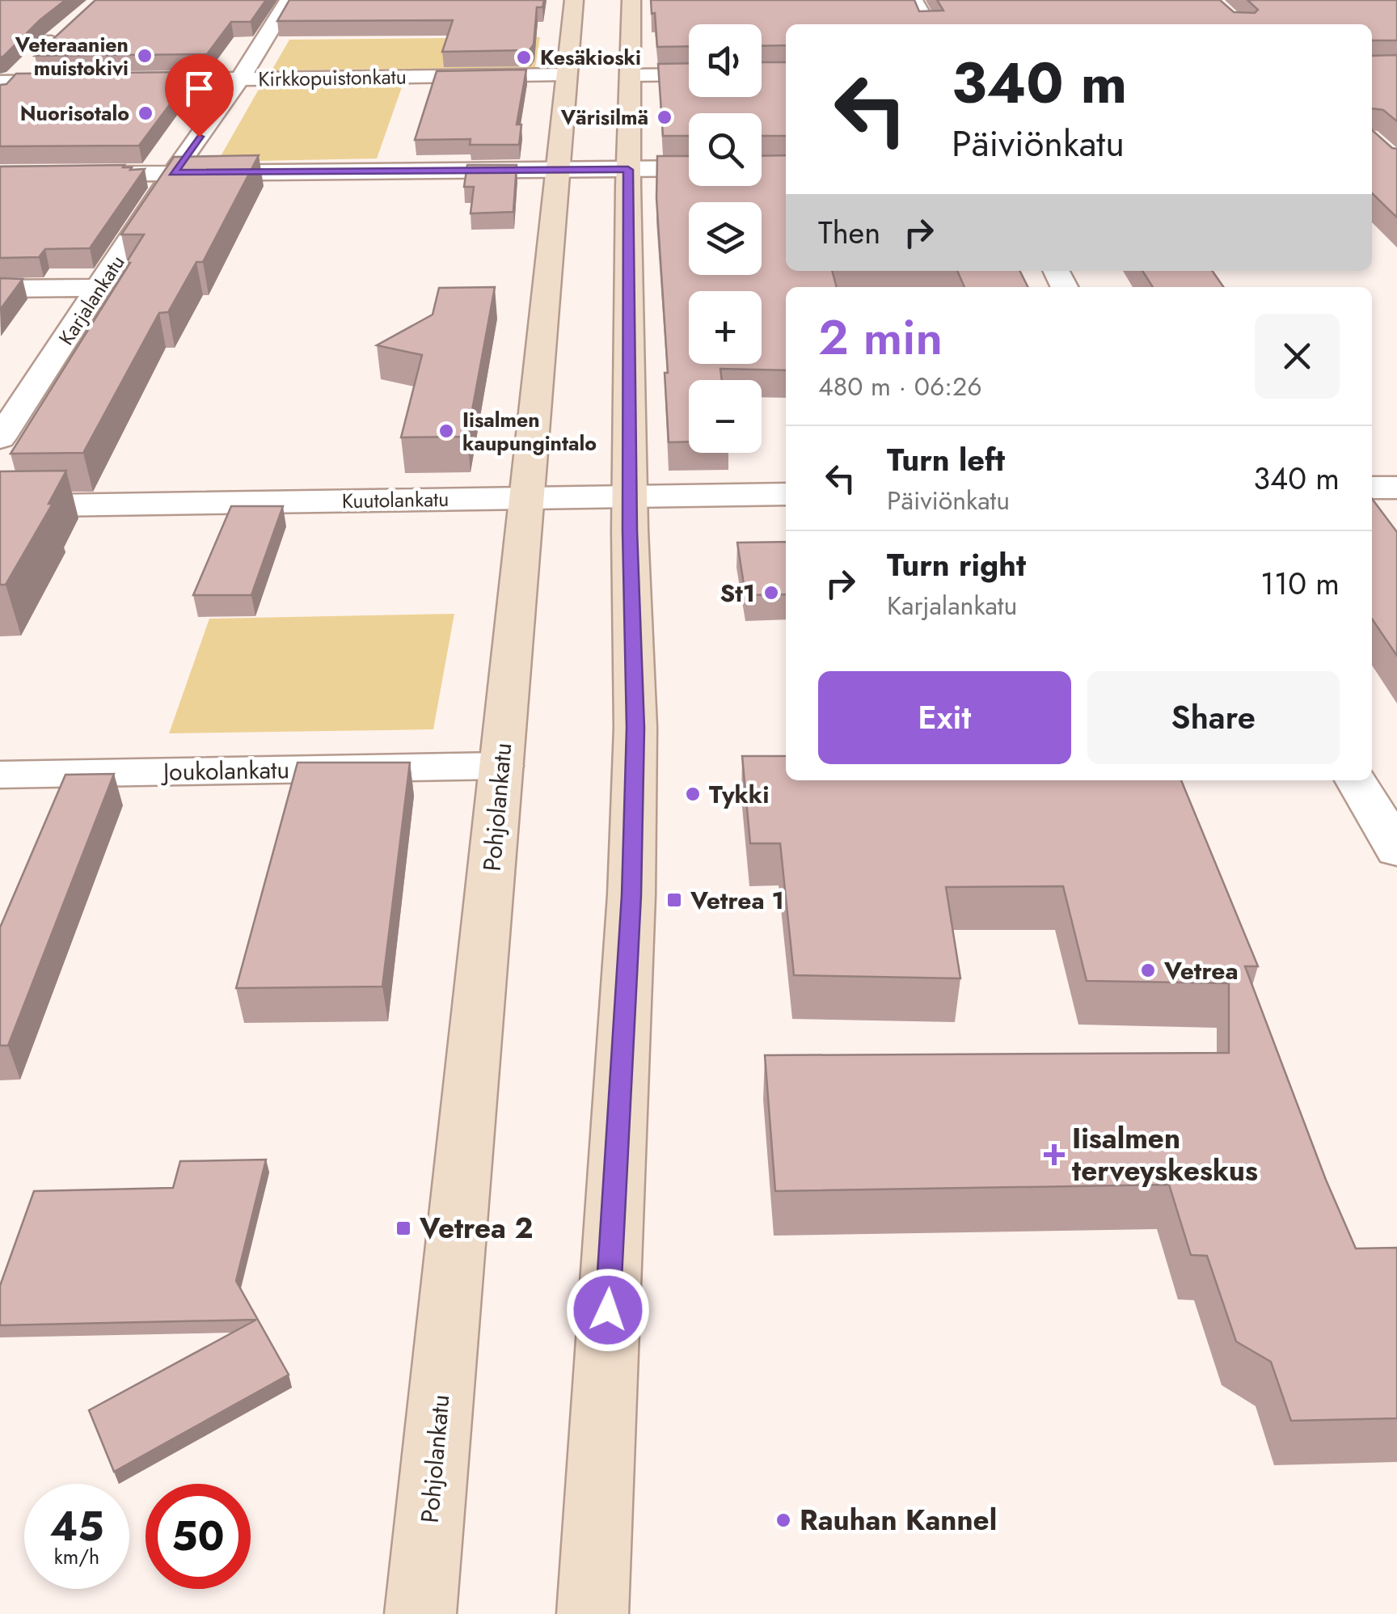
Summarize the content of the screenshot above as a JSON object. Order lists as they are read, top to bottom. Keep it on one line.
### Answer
{"streets":{"main road":["Pohjolankatu"],"street":["Kirkkopuistonkatu","Karjalankatu","Kuutolankatu","Joukolankatu"]},"crossings":[["Kirkkopuistonkatu","Karjalankatu"],["Kirkkopuistonkatu","Pohjolankatu"],["Kuutolankatu","Pohjolankatu"],["Joukolankatu","Pohjolankatu"]],"places":{"other":["Veteraanien muistokivi","Kesäkioski","Nuorisotalo","Värisilmä","Iisalmen kaupungintalo","St1","Tykki","Vetrea","Rauhan Kannel"],"transit":["Vetrea 1","Vetrea 2"],"health":["Iisalmen terveyskeskus"]},"page":{"map_buttons":["+","−"],"turn":["340 m","Päiviönkatu"],"then":"Then","heading":["2 min","480 m · 06:26"],"list":[{"name":"Turn left","note":"Päiviönkatu","value":"340 m"},{"name":"Turn right","note":"Karjalankatu","value":"110 m"}],"buttons":["Exit","Share"],"speed":"45 km/h","limit":"50"}}
